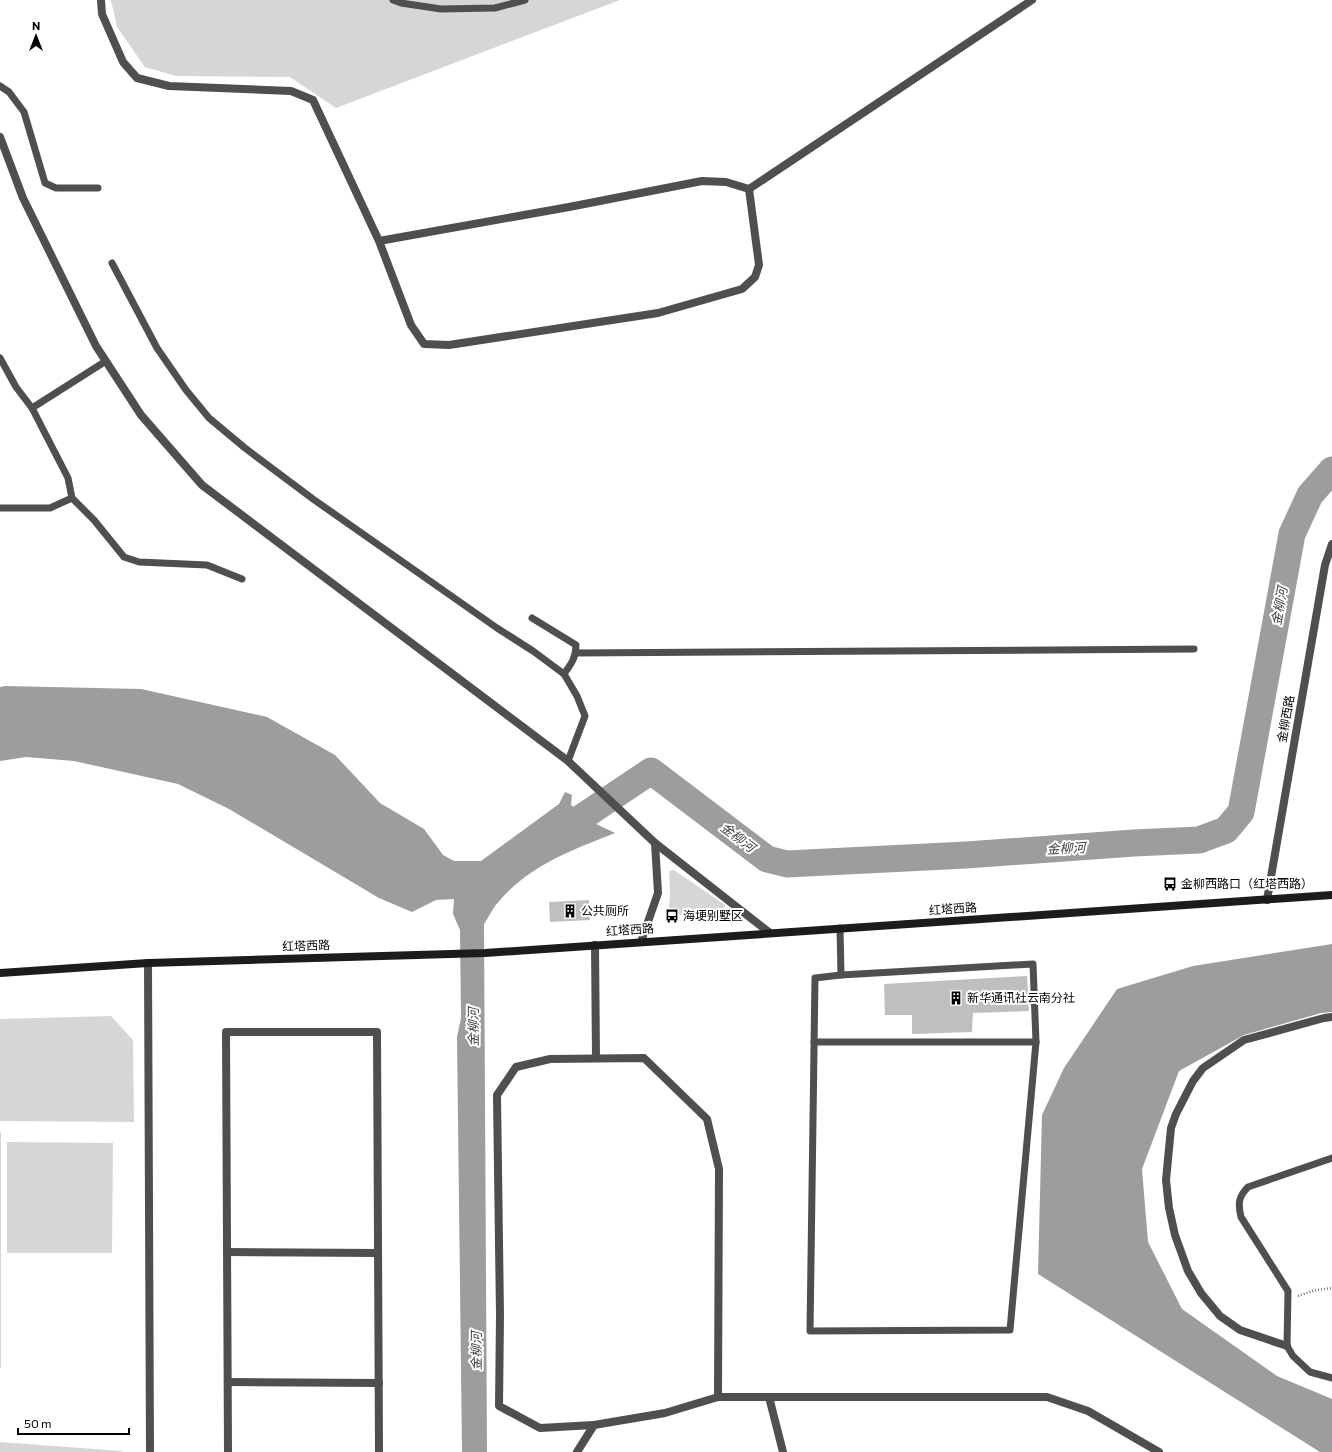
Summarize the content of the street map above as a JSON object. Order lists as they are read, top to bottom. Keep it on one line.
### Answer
{"streets":{"street":["金柳西路","红塔西路"]},"crossings":[["金柳西路","红塔西路"]],"water":["金柳河"],"places":{"bus stop":["金柳西路口（红塔西路）","海埂别墅区"],"building":["公共厕所","新华通讯社云南分社"]},"scale_bar":"50 m","north":"top"}
